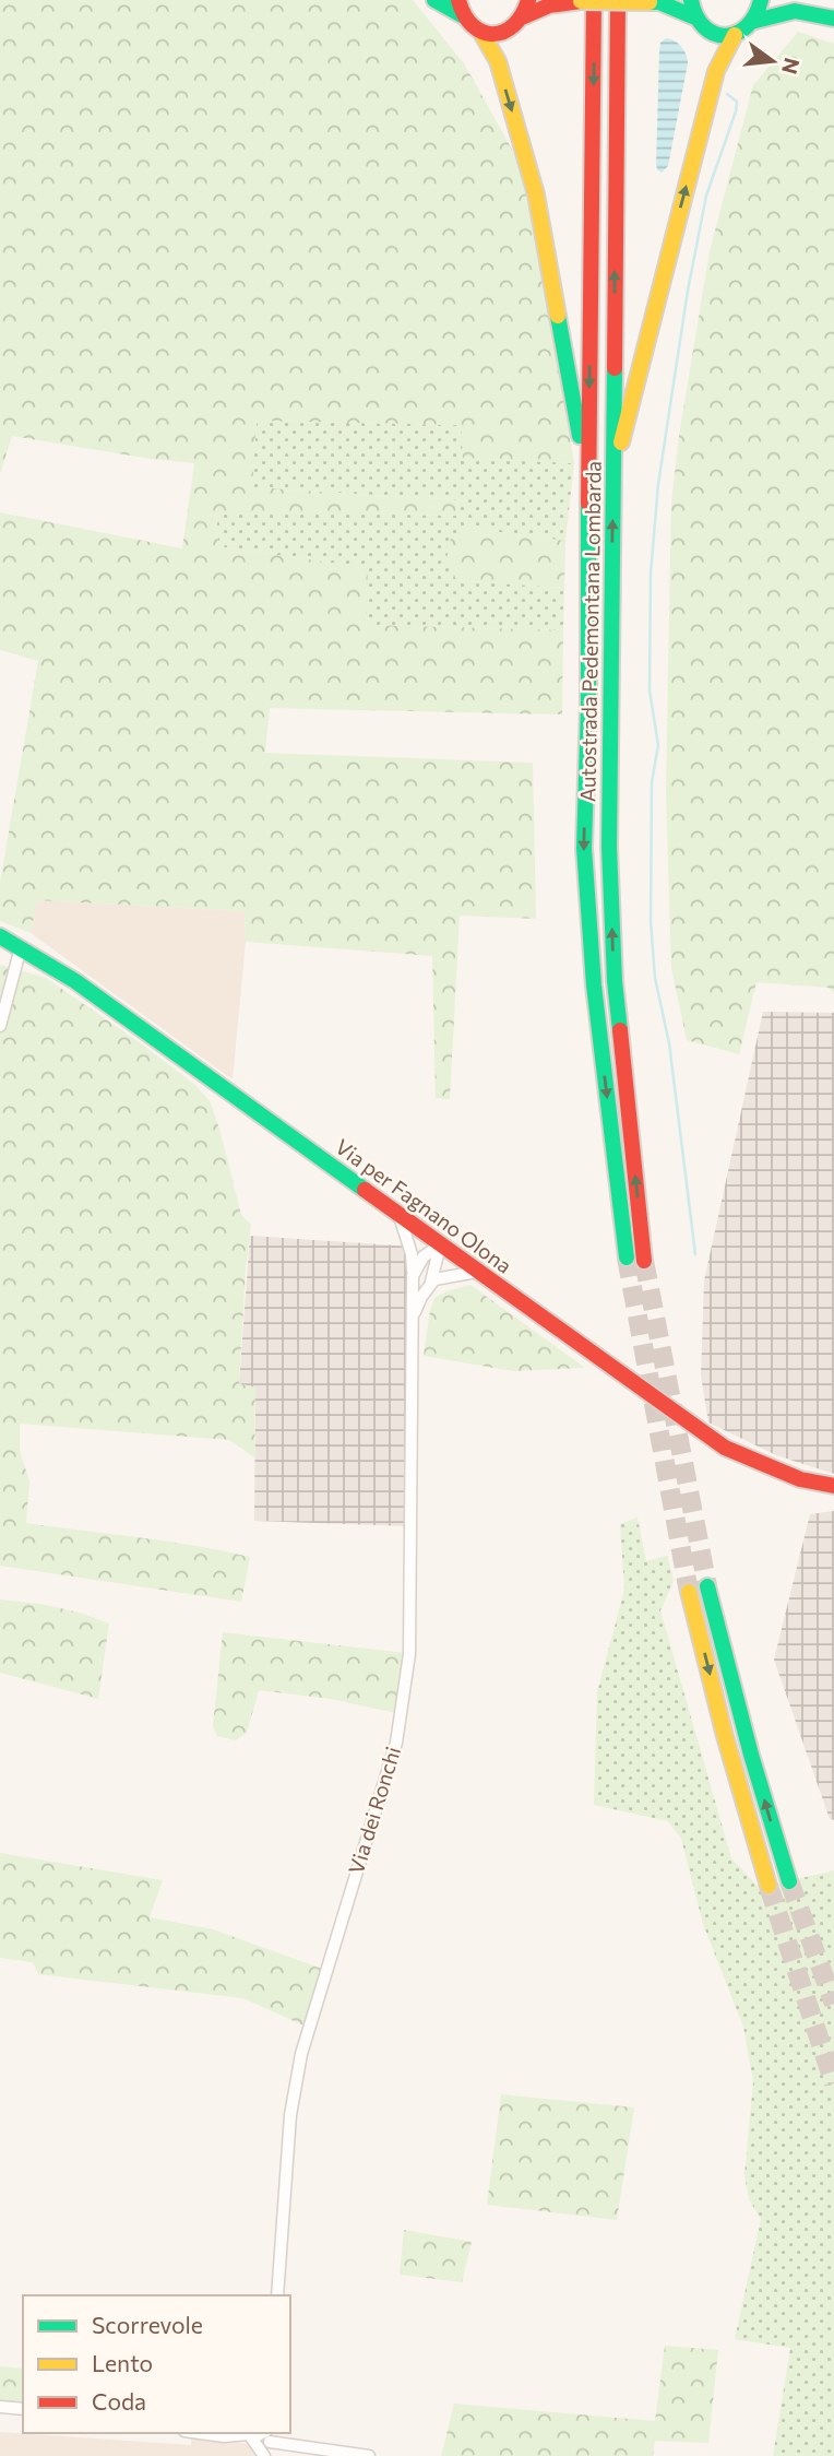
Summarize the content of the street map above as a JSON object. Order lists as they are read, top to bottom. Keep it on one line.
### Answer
{"streets":{"main road":["Autostrada Pedemontana Lombarda","Via per Fagnano Olona"],"street":["Via dei Ronchi"]},"crossings":[["Via per Fagnano Olona","Via dei Ronchi"]],"legend":["Scorrevole","Lento","Coda"],"north":"right"}
